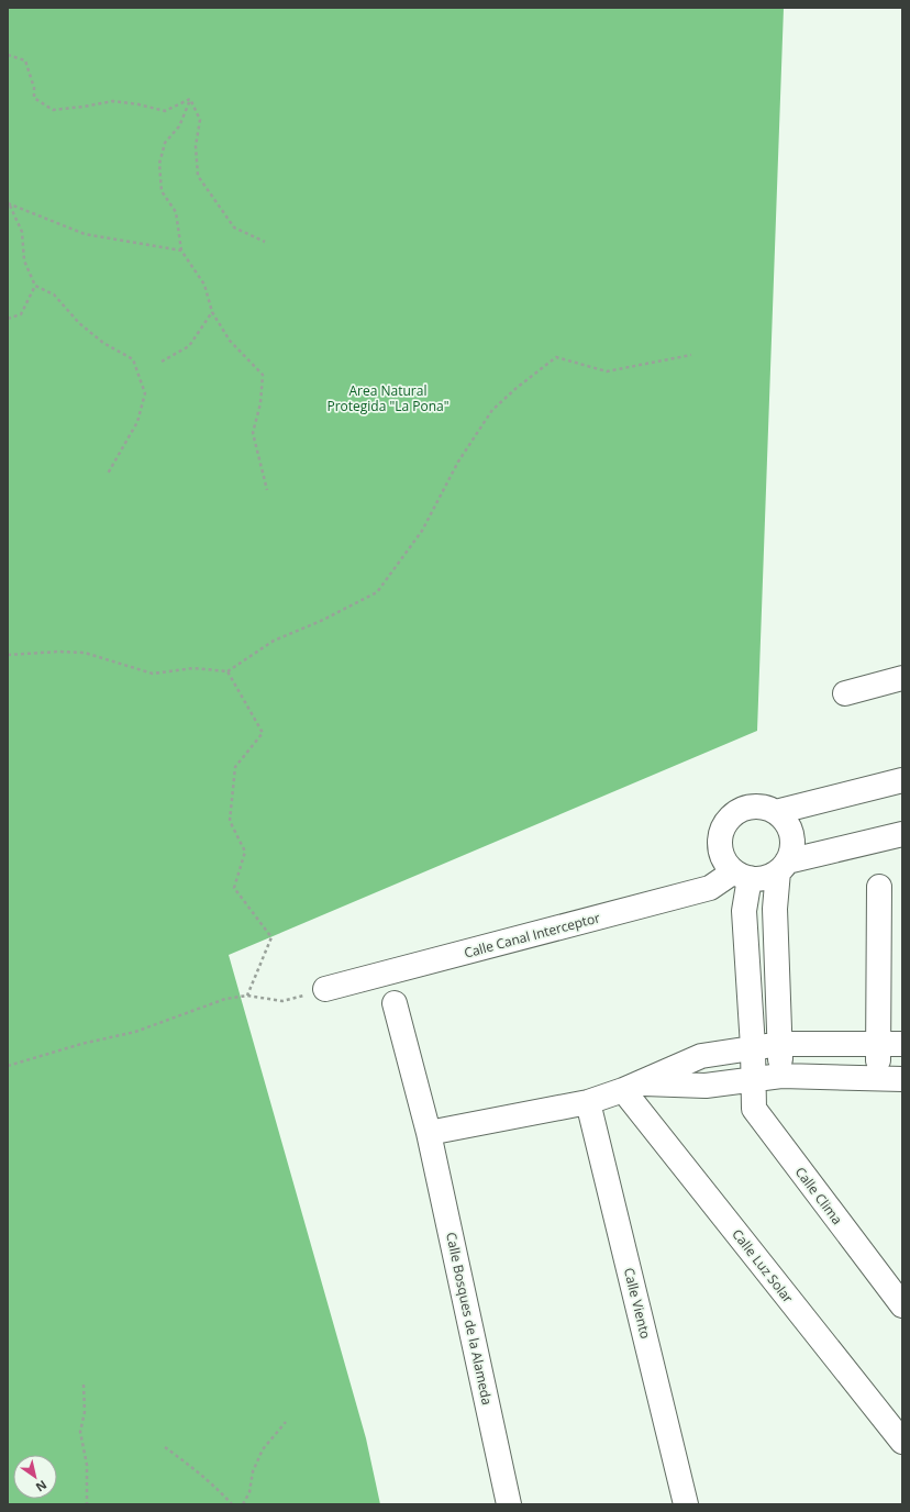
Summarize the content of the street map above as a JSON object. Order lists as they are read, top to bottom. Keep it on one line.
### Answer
{"streets":{"street":["Calle Canal Interceptor","Calle Clima","Calle Luz Solar","Calle Viento","Calle Bosques de la Alameda"]},"parks":["Area Natural Protegida \"La Pona\""],"north":"bottom right"}
